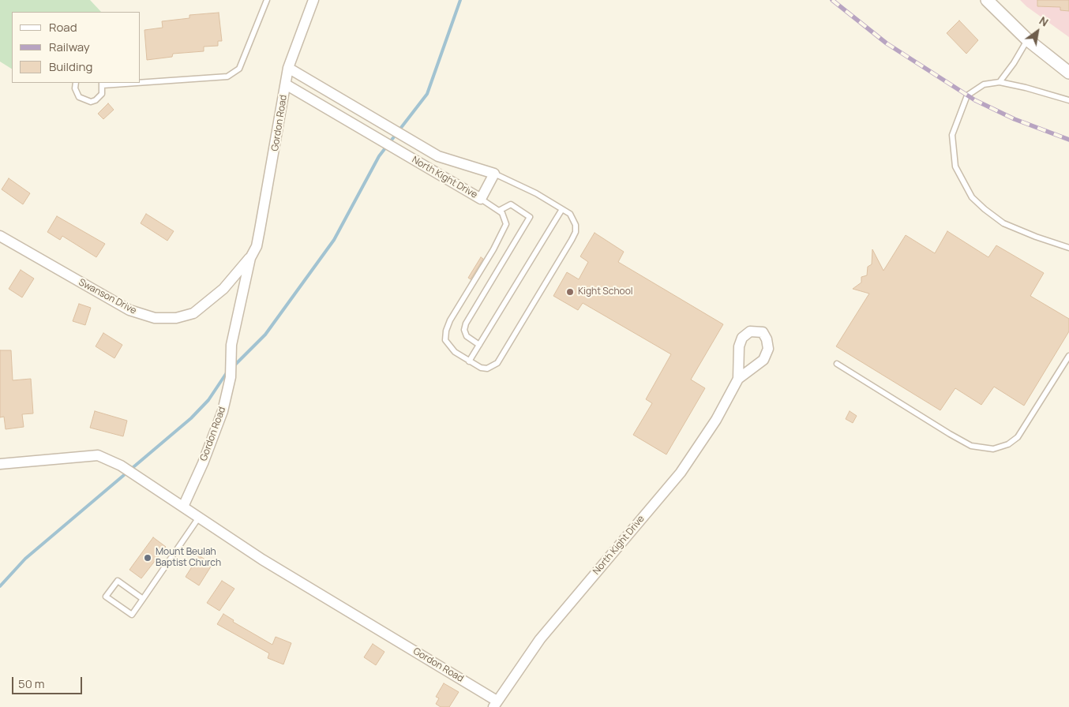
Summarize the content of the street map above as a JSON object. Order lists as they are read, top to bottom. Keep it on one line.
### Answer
{"streets":{"street":["Gordon Road","North Kight Drive","Swanson Drive"]},"crossings":[["Gordon Road","North Kight Drive"],["Gordon Road","Swanson Drive"]],"places":["Kight School","Mount Beulah Baptist Church"],"legend":["Road","Railway","Building"],"scale_bar":"50 m","north":"top right"}
